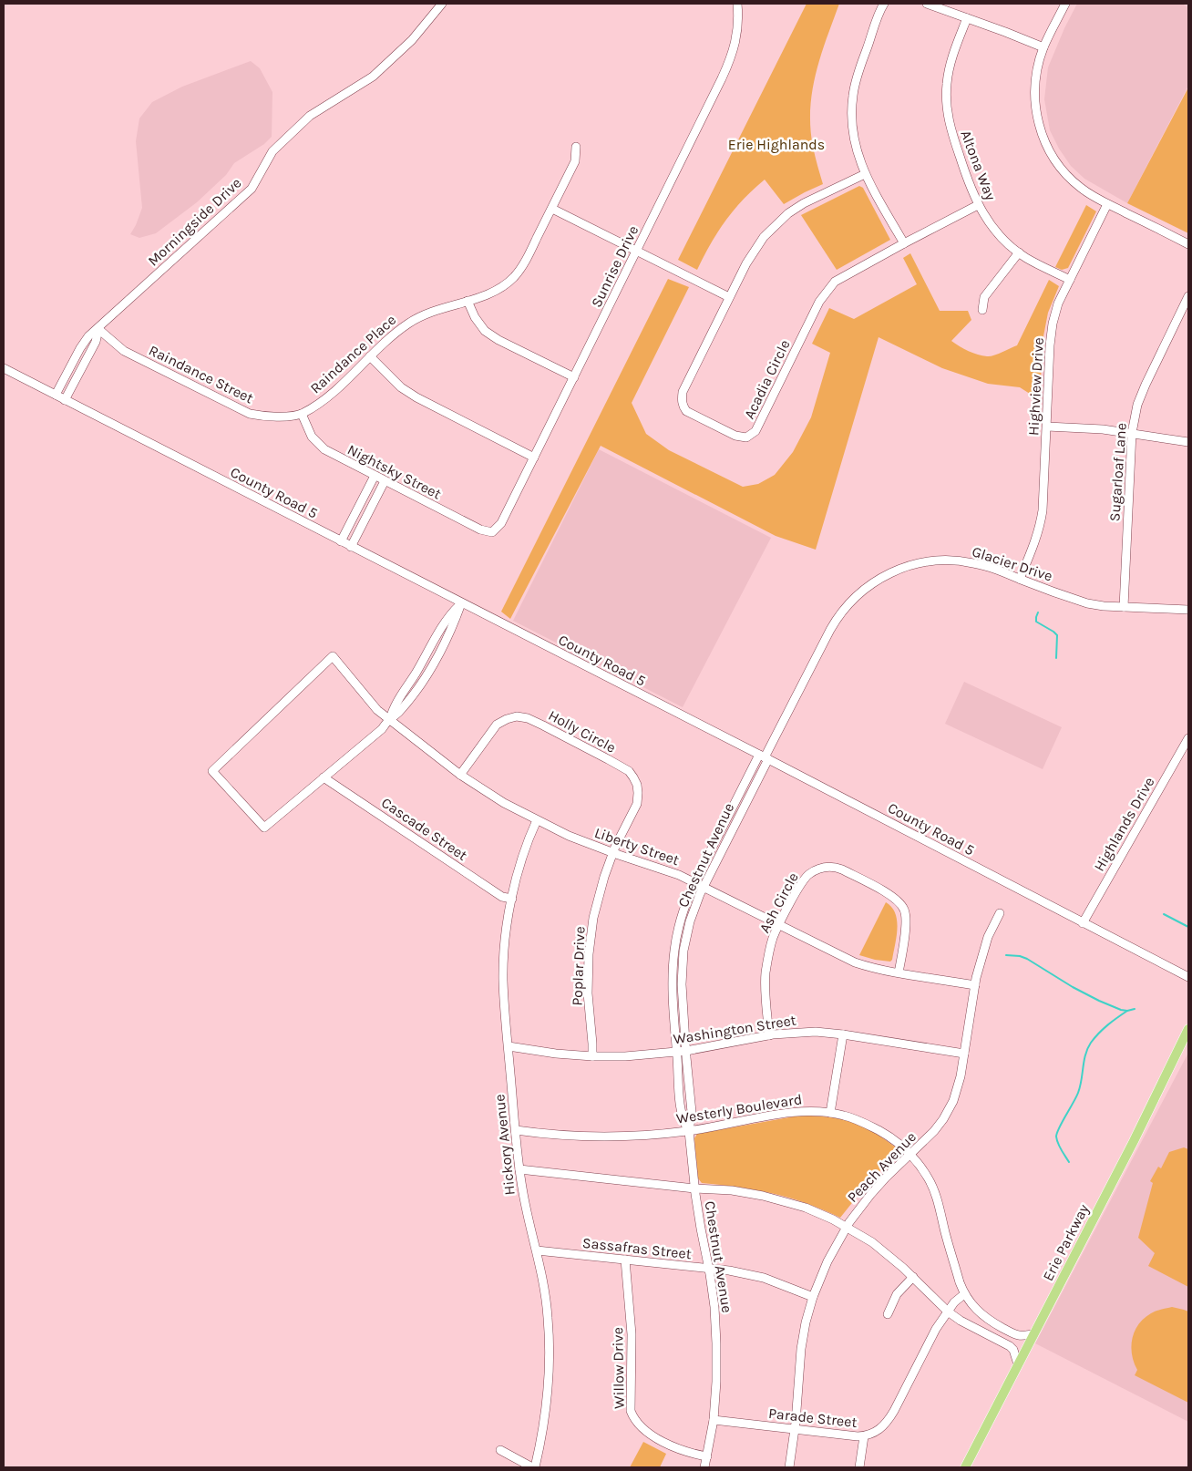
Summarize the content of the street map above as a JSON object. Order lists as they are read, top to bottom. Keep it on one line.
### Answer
{"streets":{"main road":["Erie Parkway"],"street":["Altona Way","Morningside Drive","Sunrise Drive","Raindance Place","Raindance Street","Acadia Circle","Highview Drive","Nightsky Street","Sugarloaf Lane","County Road 5","Glacier Drive","Holly Circle","Highlands Drive","Cascade Street","Liberty Street","Chestnut Avenue","Ash Circle","Poplar Drive","Washington Street","Westerly Boulevard","Hickory Avenue","Peach Avenue","Sassafras Street","Willow Drive","Parade Street"]},"crossings":[["Altona Way","Acadia Circle"],["Altona Way","Highview Drive"],["Morningside Drive","Raindance Street"],["Morningside Drive","County Road 5"],["Sunrise Drive","Nightsky Street"],["Raindance Place","Raindance Street"],["Raindance Place","Nightsky Street"],["Raindance Street","Nightsky Street"],["Highview Drive","Glacier Drive"],["Sugarloaf Lane","Glacier Drive"],["County Road 5","Glacier Drive"],["County Road 5","Highlands Drive"],["County Road 5","Chestnut Avenue"],["Glacier Drive","Chestnut Avenue"],["Holly Circle","Liberty Street"],["Holly Circle","Poplar Drive"],["Cascade Street","Liberty Street"],["Cascade Street","Hickory Avenue"],["Liberty Street","Chestnut Avenue"],["Liberty Street","Ash Circle"],["Liberty Street","Poplar Drive"],["Liberty Street","Hickory Avenue"],["Liberty Street","Peach Avenue"],["Chestnut Avenue","Washington Street"],["Chestnut Avenue","Westerly Boulevard"],["Chestnut Avenue","Sassafras Street"],["Chestnut Avenue","Willow Drive"],["Chestnut Avenue","Parade Street"],["Ash Circle","Washington Street"],["Poplar Drive","Washington Street"],["Washington Street","Hickory Avenue"],["Washington Street","Peach Avenue"],["Westerly Boulevard","Hickory Avenue"],["Westerly Boulevard","Peach Avenue"],["Westerly Boulevard","Erie Parkway"],["Westerly Boulevard","Parade Street"],["Hickory Avenue","Sassafras Street"],["Peach Avenue","Sassafras Street"],["Peach Avenue","Parade Street"],["Sassafras Street","Willow Drive"]],"parks":["Erie Highlands"]}
